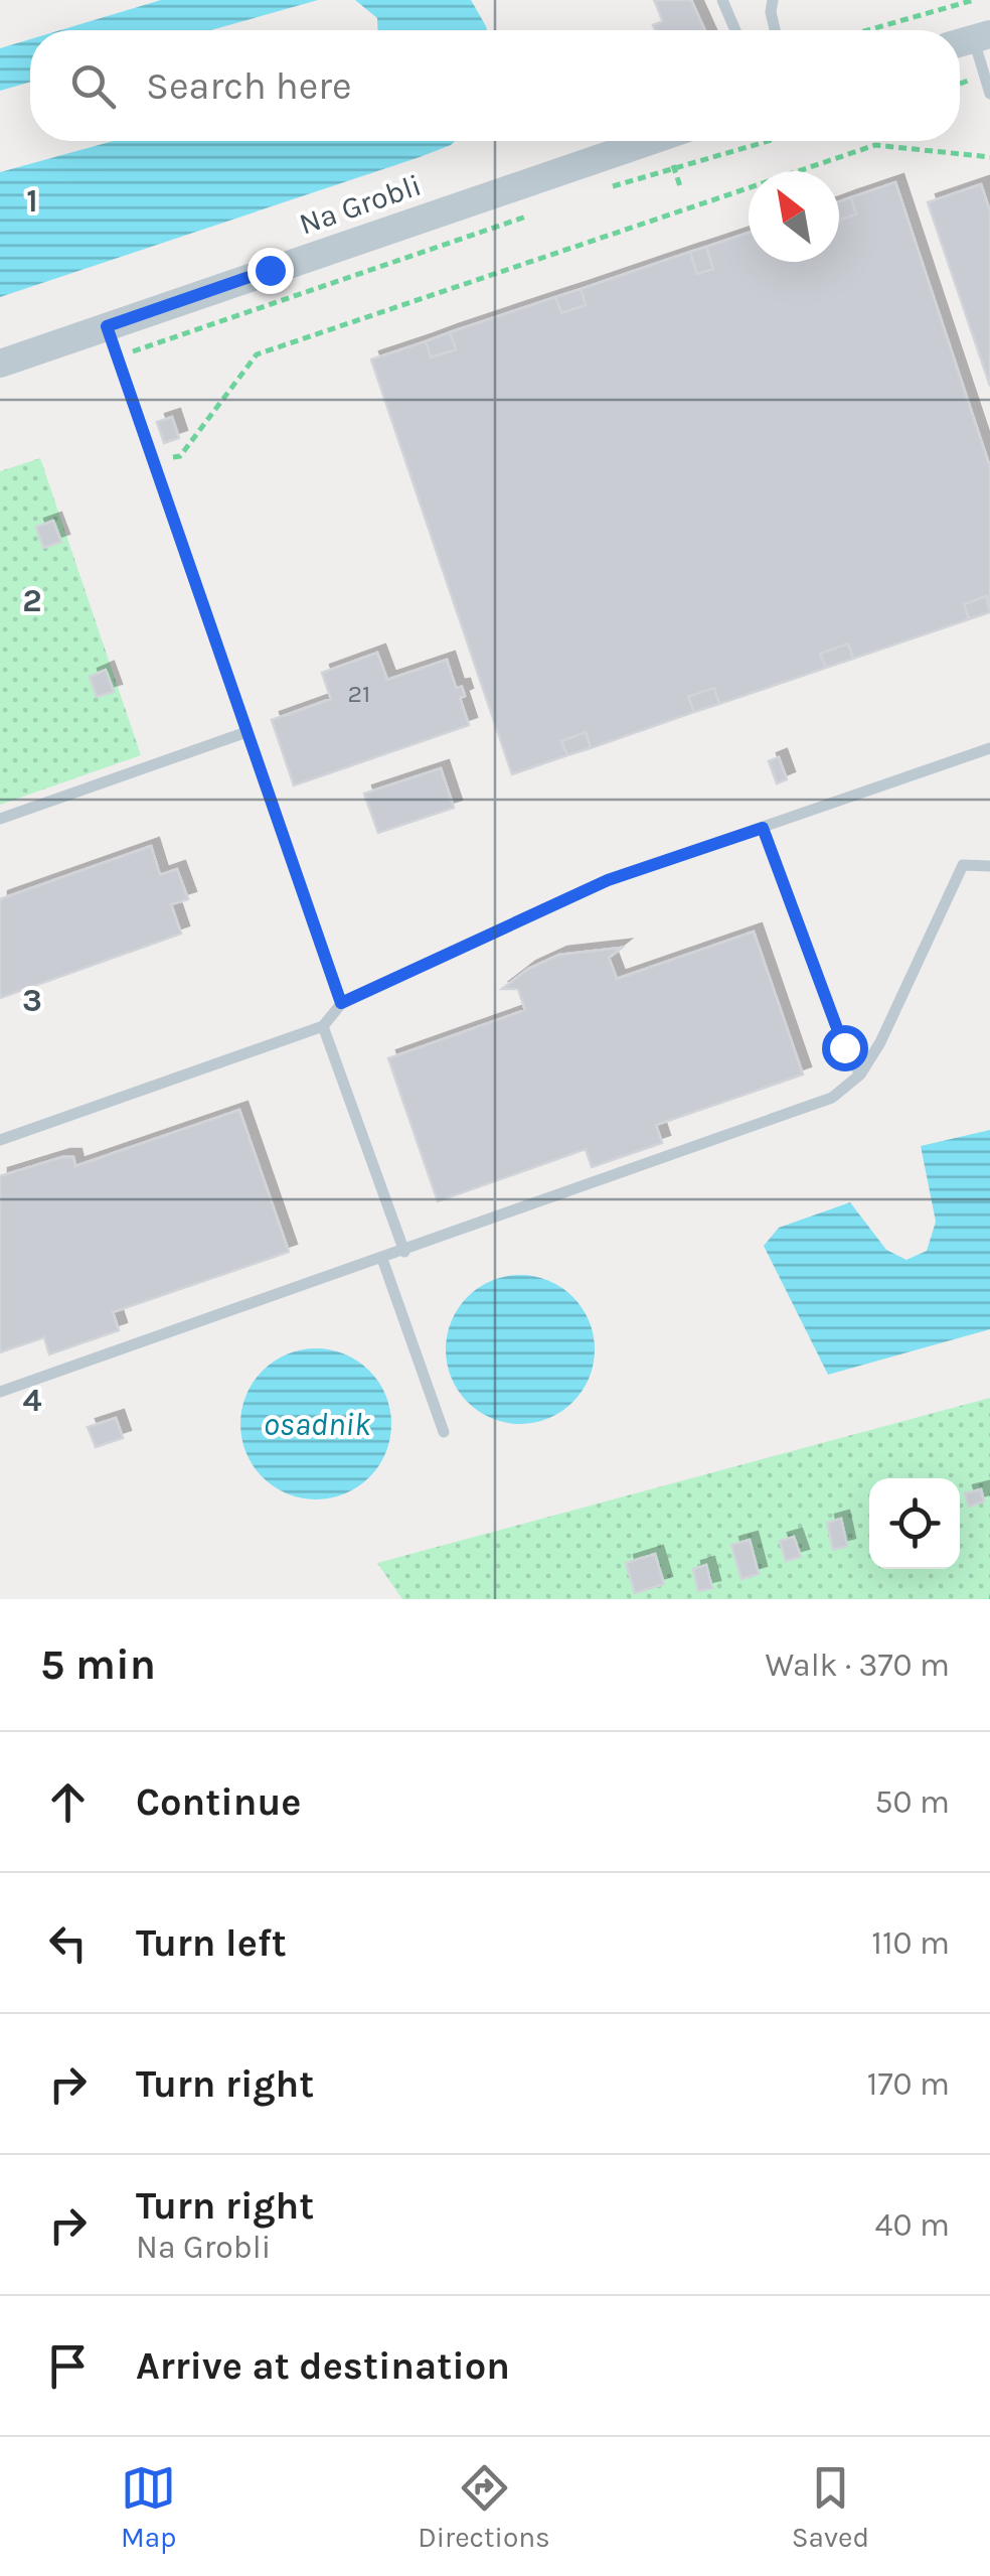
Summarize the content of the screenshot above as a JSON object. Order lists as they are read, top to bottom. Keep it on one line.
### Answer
{"streets":{"street":["Na Grobli"]},"water":["osadnik"],"house_numbers":["21"],"north":"top left","page":{"search":"Search here","heading":["5 min","Walk · 370 m"],"list":[["Continue","50 m"],["Turn left","110 m"],["Turn right","170 m"],["Turn right","Na Grobli","40 m"],"Arrive at destination"],"nav":["Map","Directions","Saved"]},"grid":{"rows":["1","2","3","4"]}}
